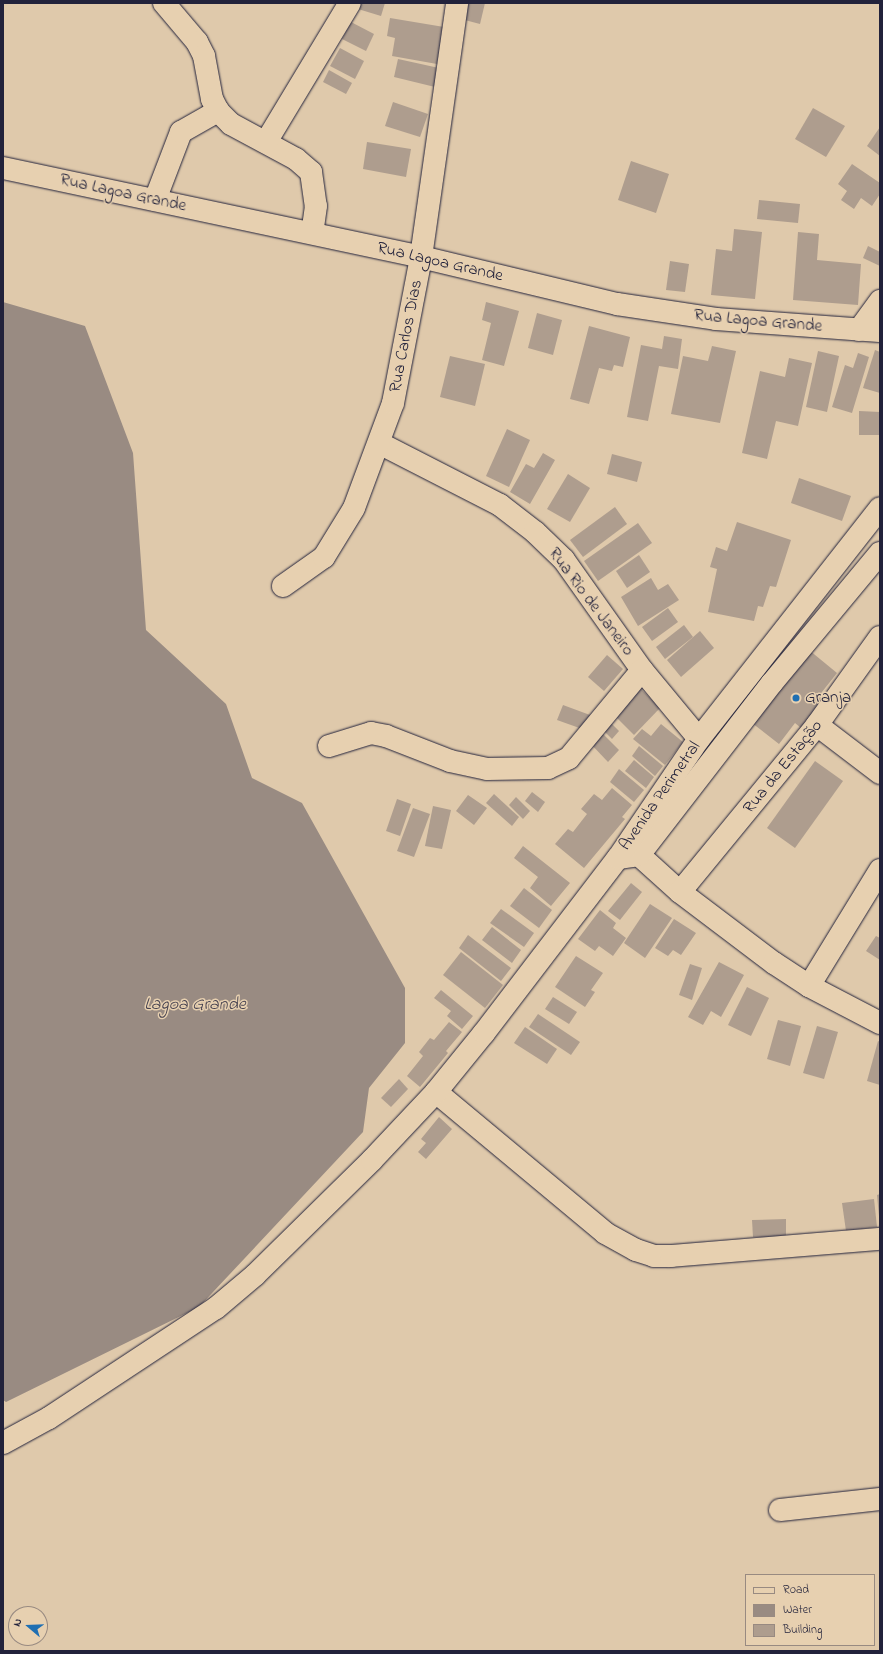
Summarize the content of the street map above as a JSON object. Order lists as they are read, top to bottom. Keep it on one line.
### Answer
{"streets":{"street":["Rua Lagoa Grande","Rua Carlos Dias","Rua Rio de Janeiro","Rua da Estação","Avenida Perimetral"]},"crossings":[["Rua Lagoa Grande","Rua Carlos Dias"],["Rua Carlos Dias","Rua Rio de Janeiro"],["Rua Rio de Janeiro","Avenida Perimetral"]],"water":["Lagoa Grande"],"places":["Granja"],"legend":["Road","Water","Building"],"north":"left"}
